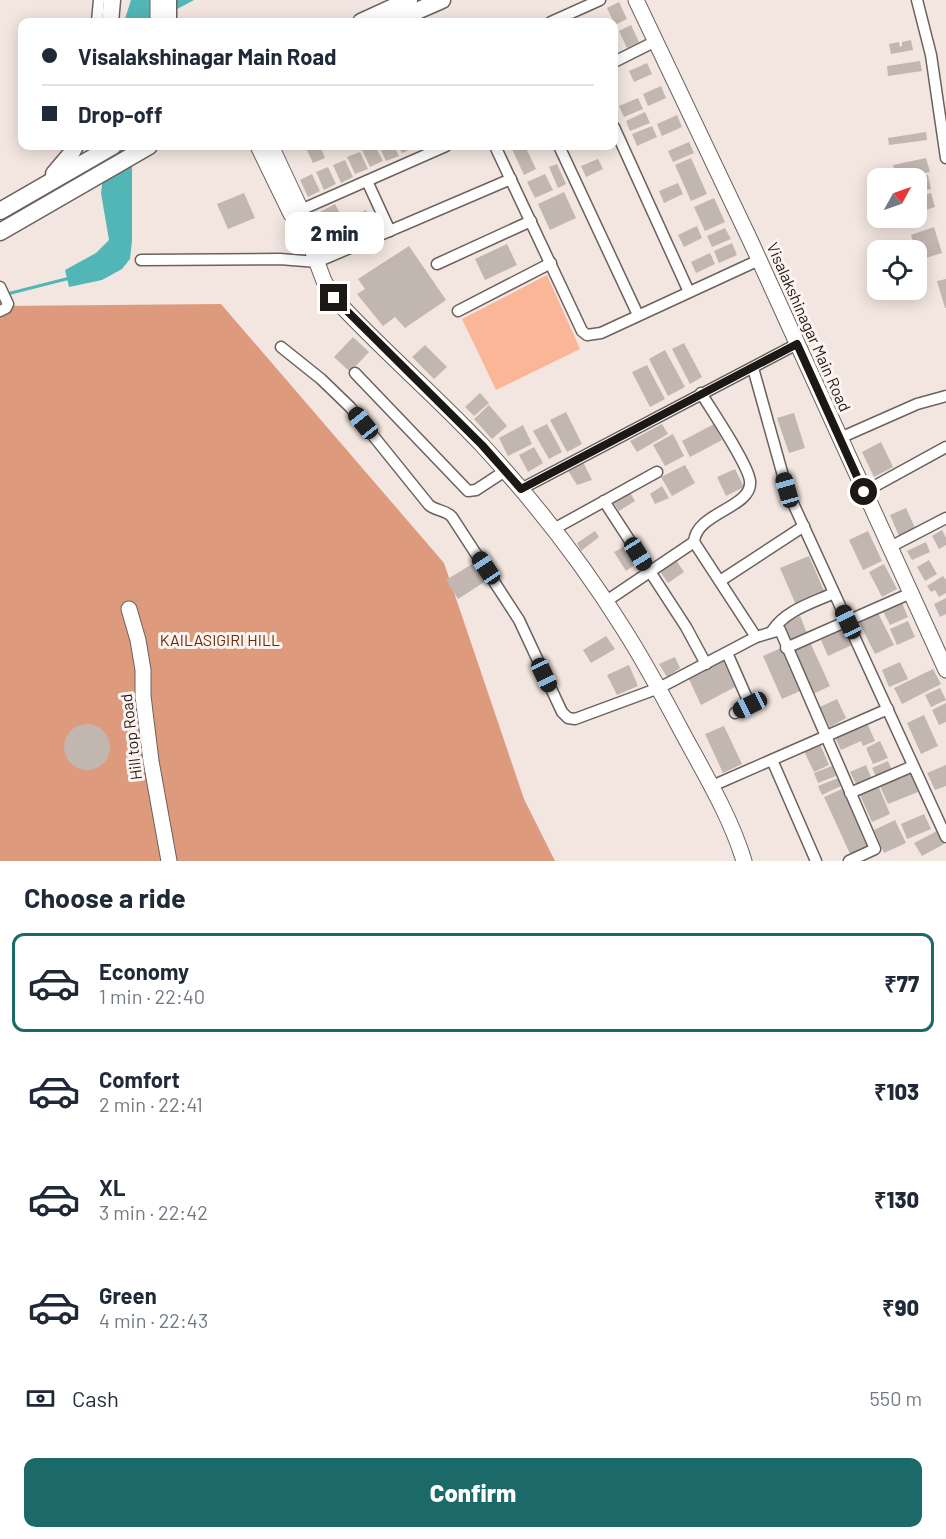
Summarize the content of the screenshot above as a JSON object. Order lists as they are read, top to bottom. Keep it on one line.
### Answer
{"streets":{"street":["Visalakshinagar Main Road","Hill top Road"]},"parks":["KAILASIGIRI HILL"],"north":"top right","page":{"banner":["Visalakshinagar Main Road","Drop-off"],"bubble":"2 min","heading":"Choose a ride","list":[{"name":"Economy","note":"1 min · 22:40","value":"₹77"},{"name":"Comfort","note":"2 min · 22:41","value":"₹103"},{"name":"XL","note":"3 min · 22:42","value":"₹130"},{"name":"Green","note":"4 min · 22:43","value":"₹90"}],"pay":["Cash","550 m"],"buttons":"Confirm"}}
